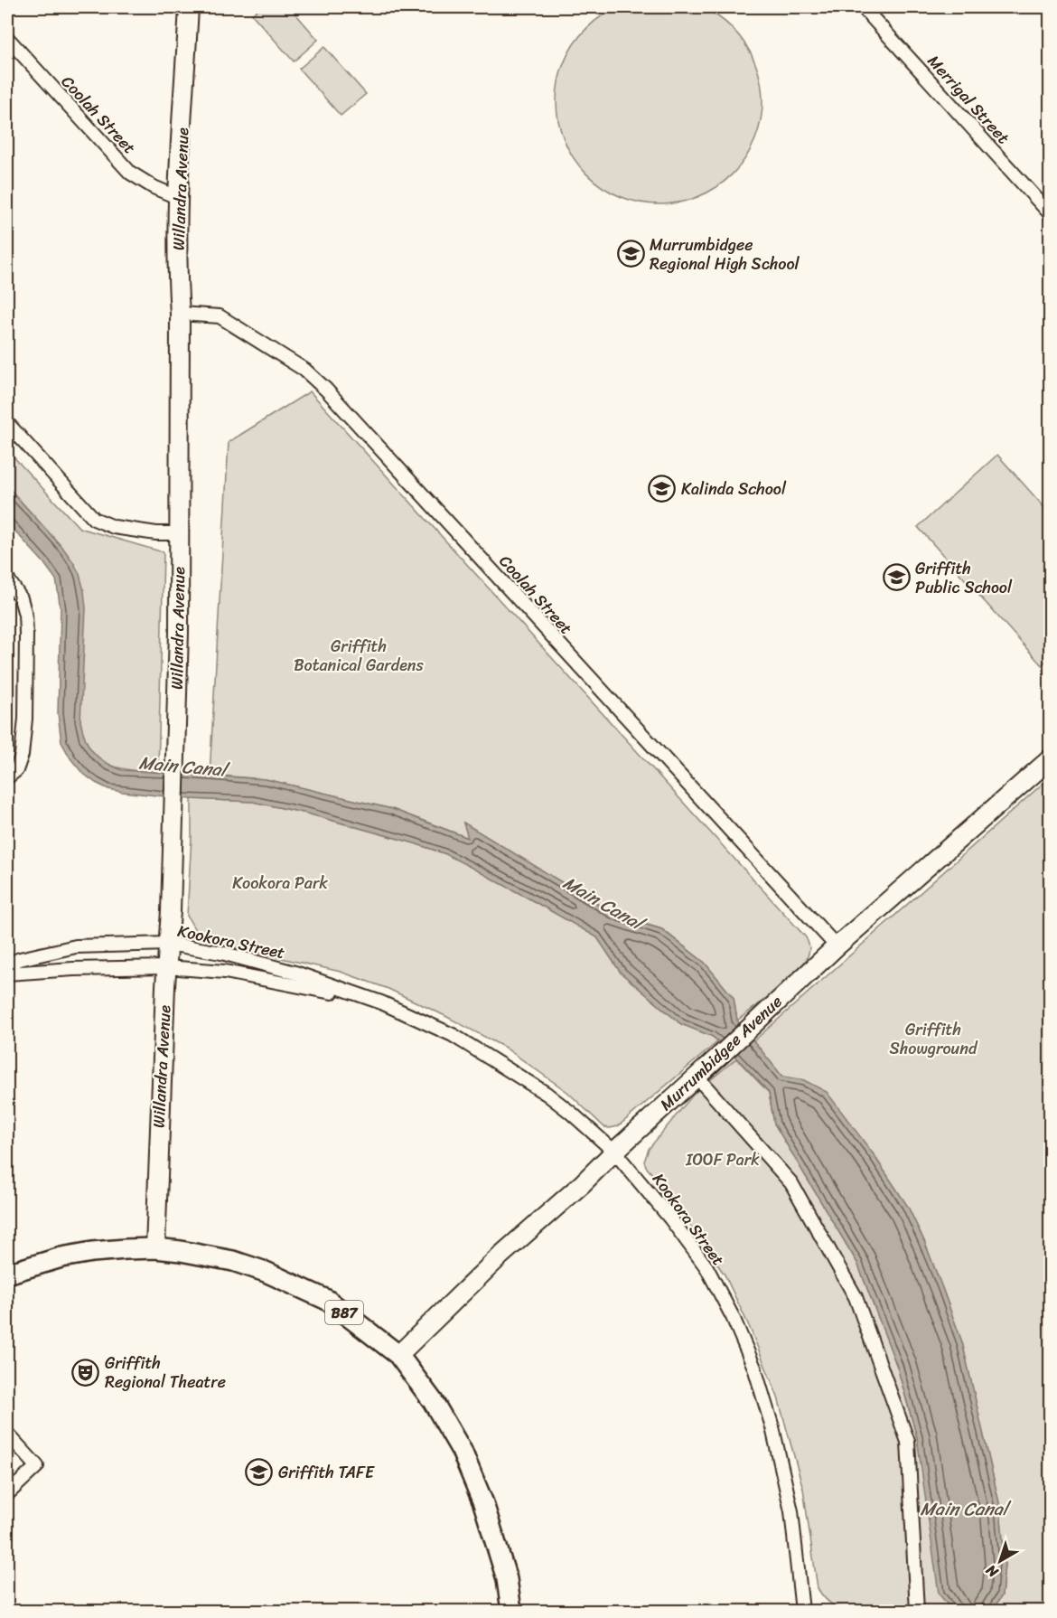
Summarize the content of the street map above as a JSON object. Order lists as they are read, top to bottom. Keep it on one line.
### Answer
{"streets":{"main road":["B87"],"street":["Merrigal Street","Coolah Street","Willandra Avenue","Kookora Street","Murrumbidgee Avenue"]},"crossings":[["Coolah Street","Willandra Avenue"],["Coolah Street","Murrumbidgee Avenue"],["Willandra Avenue","Kookora Street"],["Willandra Avenue","B87"],["Kookora Street","Murrumbidgee Avenue"],["Murrumbidgee Avenue","B87"]],"water":["Main Canal"],"parks":["Griffith Botanical Gardens","Kookora Park","Griffith Showground","IOOF Park"],"places":{"school or university":["Murrumbidgee Regional High School","Kalinda School","Griffith Public School","Griffith TAFE"],"theatre":["Griffith Regional Theatre"]},"north":"bottom left"}
